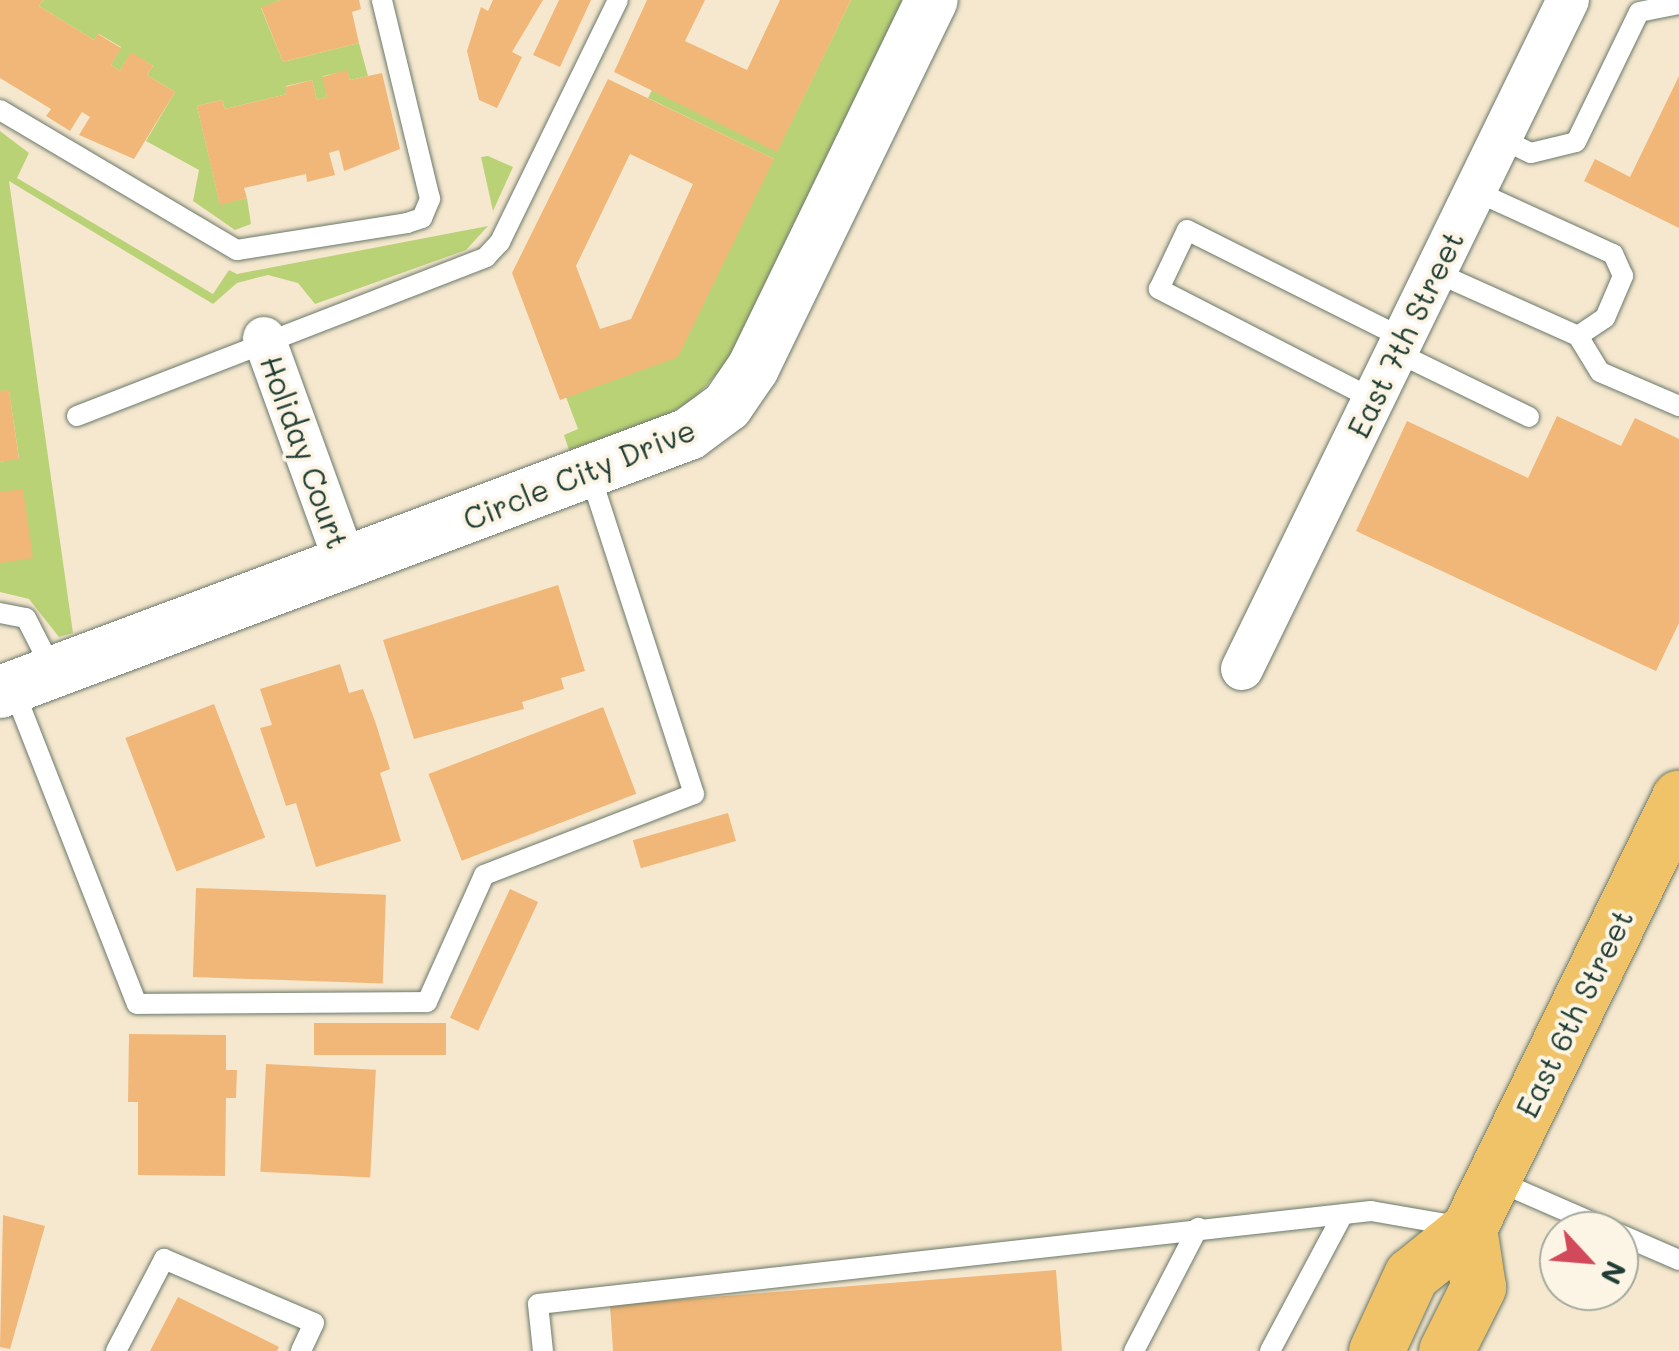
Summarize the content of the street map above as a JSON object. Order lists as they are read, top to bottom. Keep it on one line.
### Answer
{"streets":{"main road":["East 6th Street"],"street":["East 7th Street","Holiday Court","Circle City Drive"]},"crossings":[["Holiday Court","Circle City Drive"]],"north":"bottom right"}
